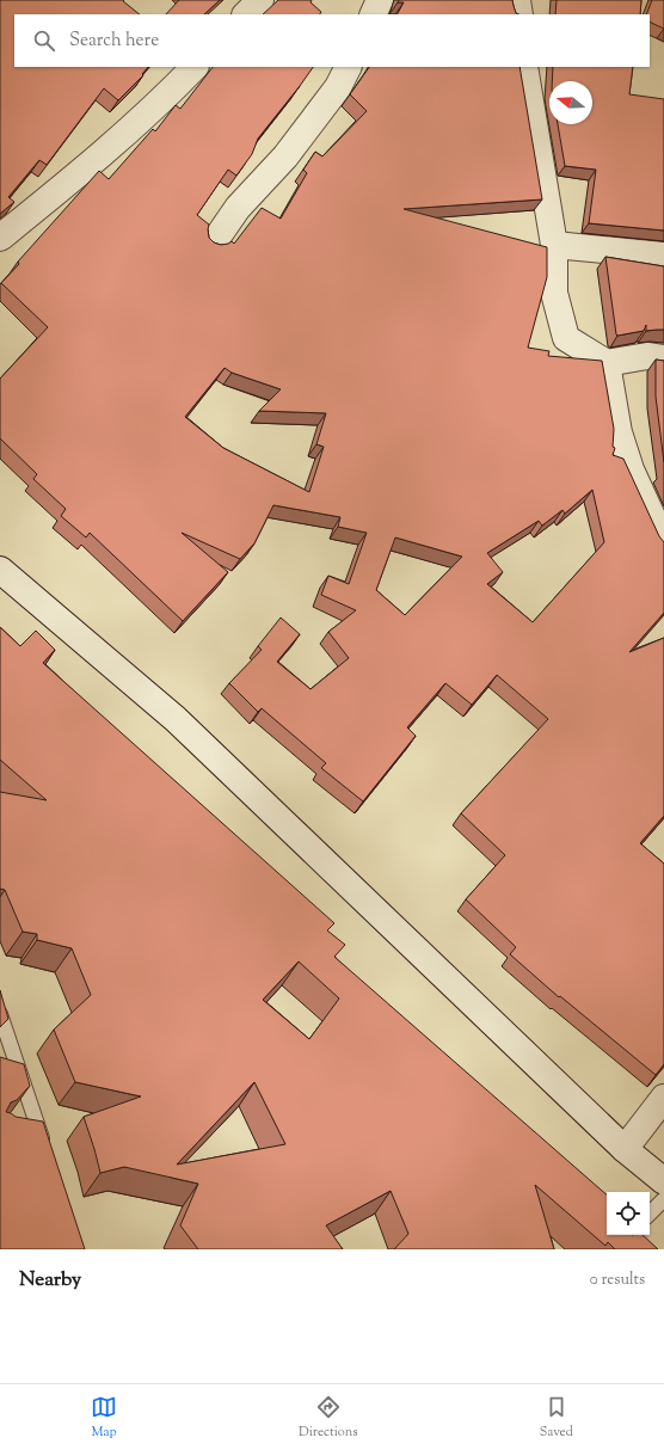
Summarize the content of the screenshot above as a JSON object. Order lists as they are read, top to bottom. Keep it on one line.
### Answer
{"north":"left","page":{"search":"Search here","heading":["Nearby","0 results"],"nav":["Map","Directions","Saved"]}}
